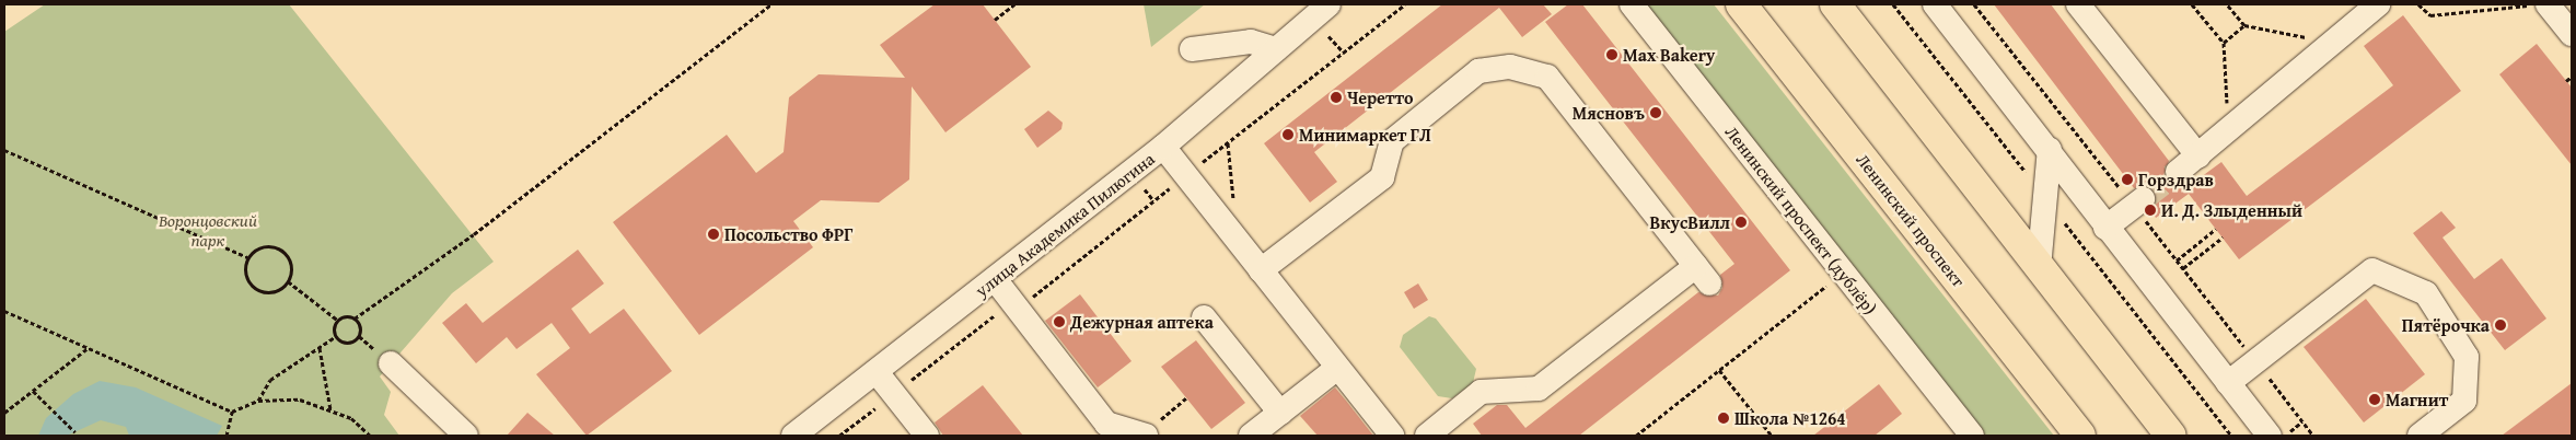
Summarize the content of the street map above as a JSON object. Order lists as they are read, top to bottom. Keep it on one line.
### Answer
{"streets":{"main road":["Ленинский проспект"],"street":["Ленинский проспект (дублёр)","улица Академика Пилюгина"]},"parks":["Воронцовский парк"],"places":["Max Bakery","Черетто","Мясновъ","Минимаркет ГЛ","Горздрав","И. Д. Злыденный","ВкусВилл","Посольство ФРГ","Дежурная аптека","Пятёрочка","Магнит","Школа №1264"]}
